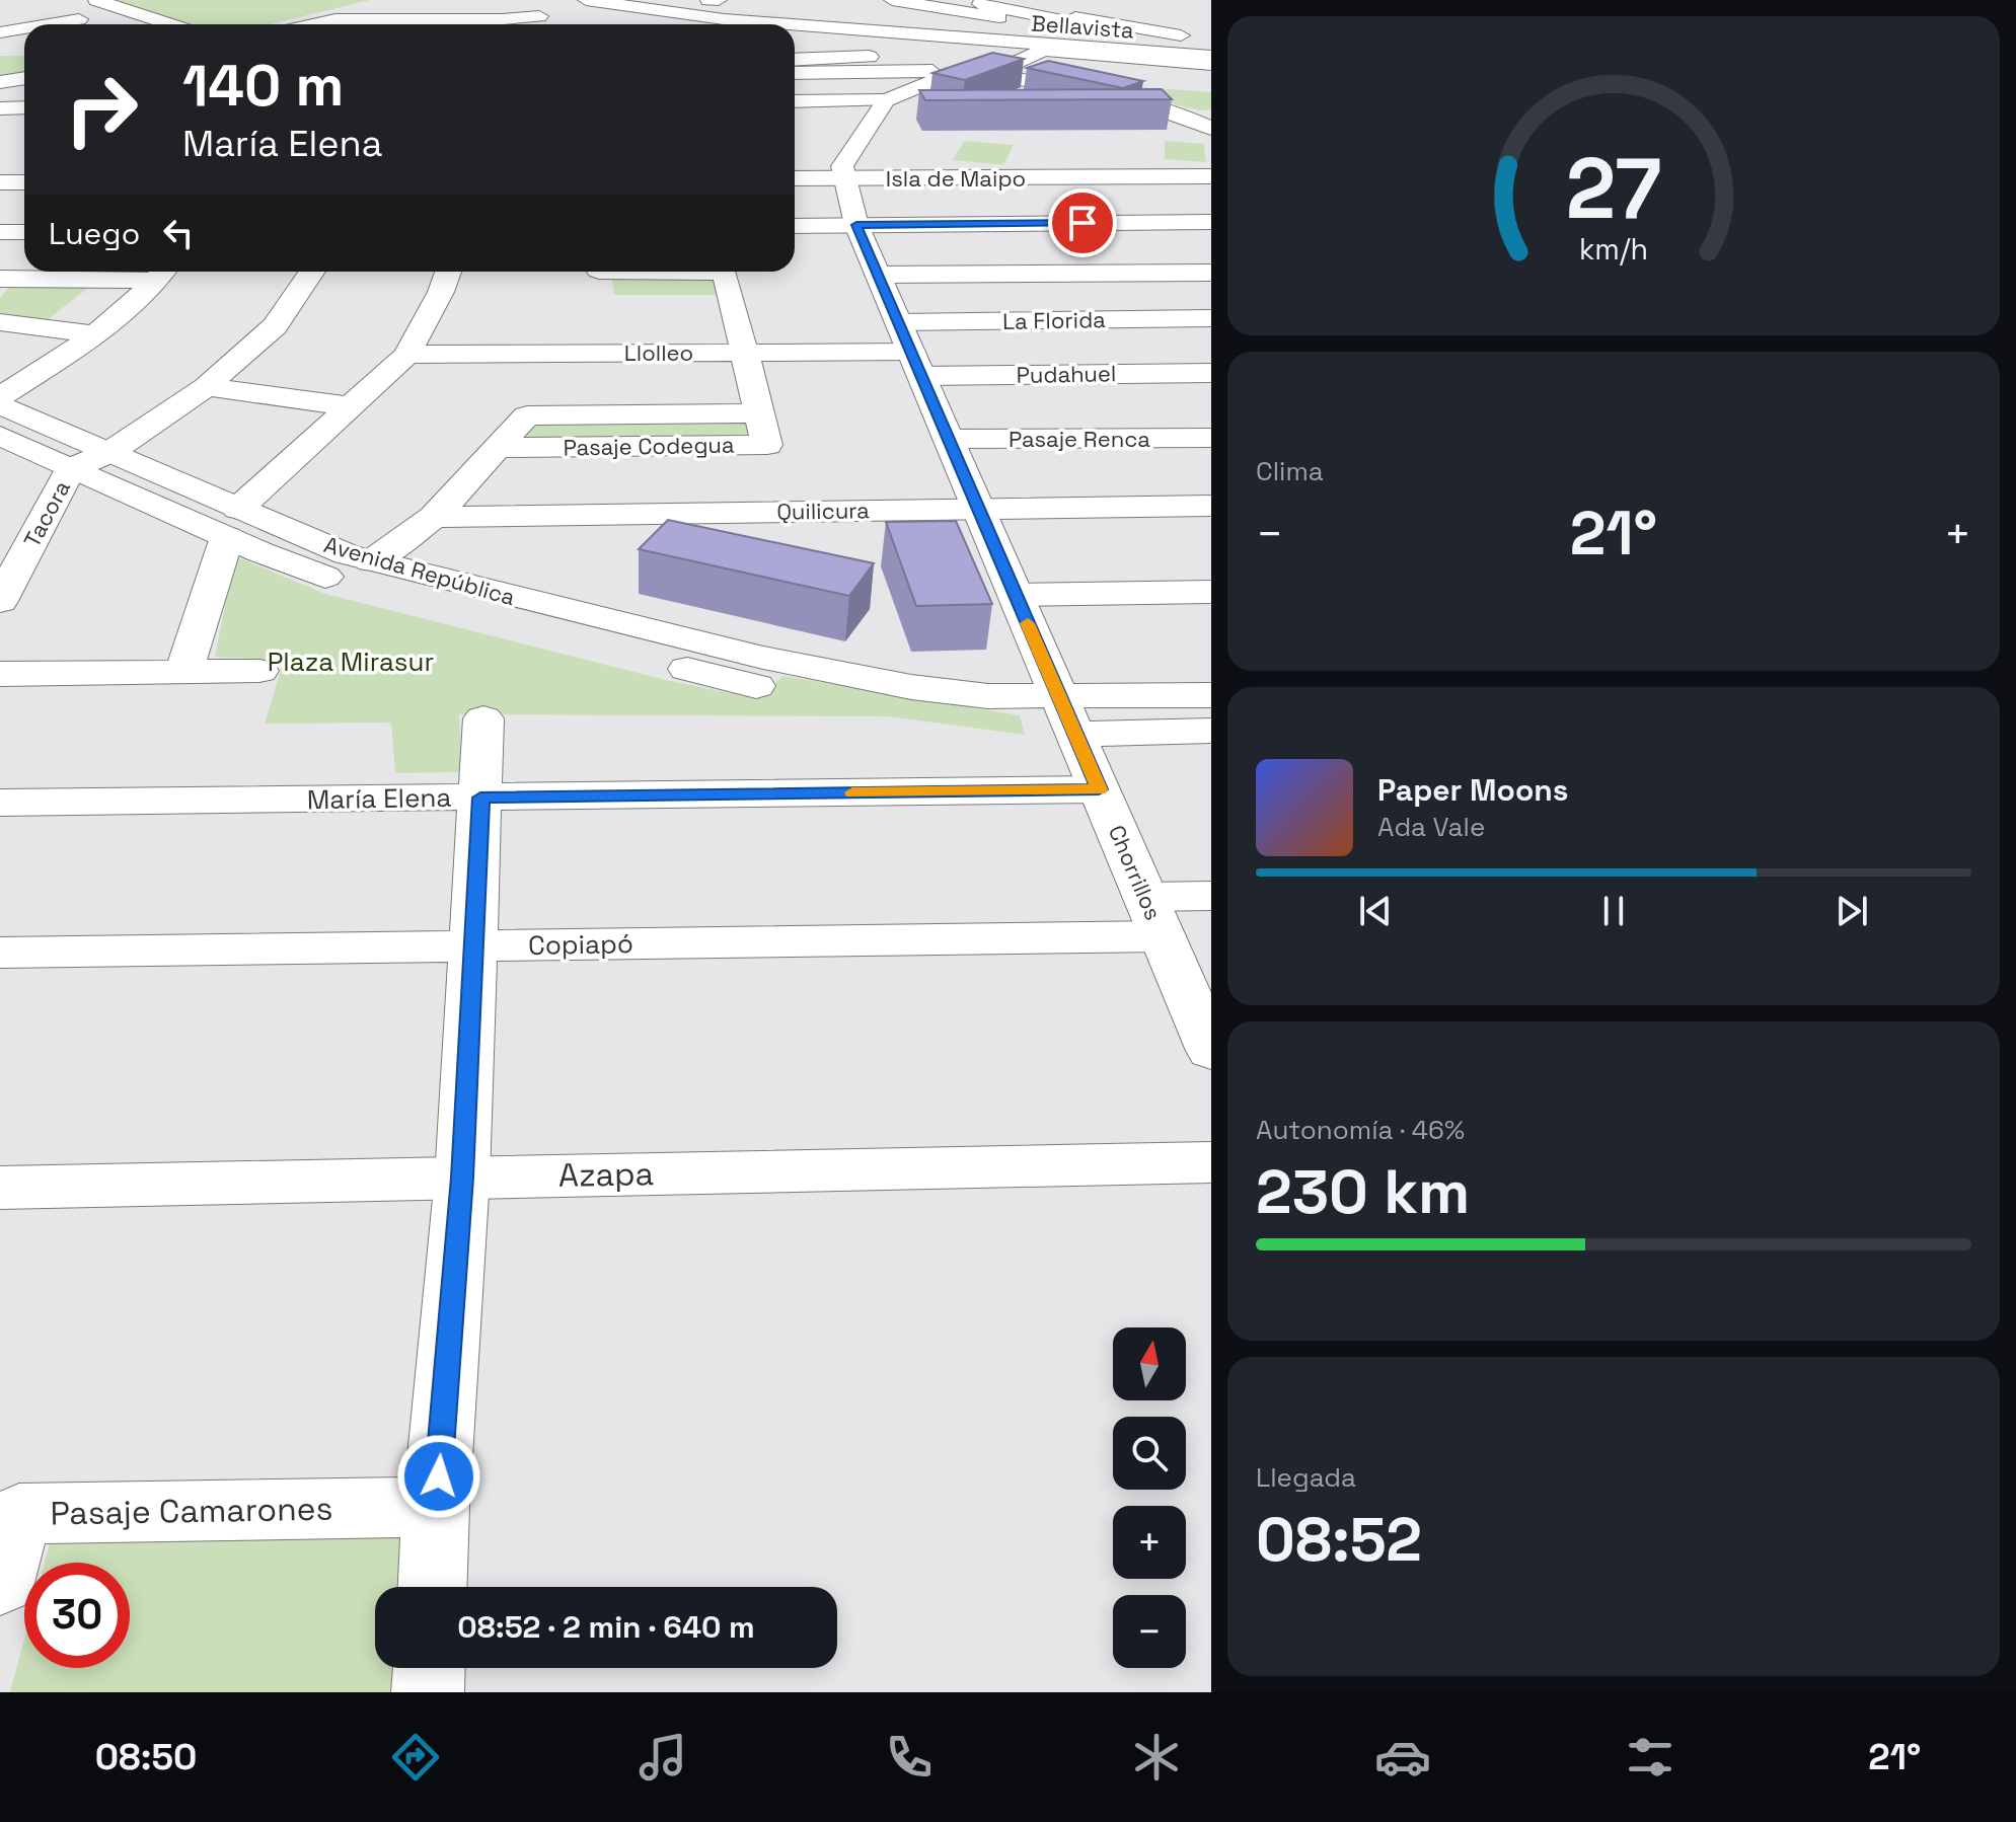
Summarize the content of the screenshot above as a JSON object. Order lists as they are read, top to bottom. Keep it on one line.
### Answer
{"streets":{"street":["Bellavista","Isla de Maipo","La Florida","Llolleo","Pudahuel","Pasaje Renca","Pasaje Codegua","Quilicura","Tacora","Avenida República","María Elena","Chorrillos","Copiapó","Azapa","Pasaje Camarones"]},"crossings":[["Isla de Maipo","Chorrillos"],["La Florida","Llolleo"],["La Florida","Pudahuel"],["La Florida","Chorrillos"],["Llolleo","Pudahuel"],["Llolleo","Pasaje Codegua"],["Llolleo","Chorrillos"],["Pudahuel","Chorrillos"],["Pasaje Renca","Chorrillos"],["Pasaje Codegua","Quilicura"],["Pasaje Codegua","Avenida República"],["Quilicura","Chorrillos"],["Tacora","Avenida República"],["Avenida República","Chorrillos"],["María Elena","Chorrillos"],["Chorrillos","Copiapó"]],"parks":["Plaza Mirasur"],"north":"top","page":{"turn":["140 m","María Elena"],"then":"Luego","tile":["Clima",["Autonomía · 46%","230 km"],["Llegada","08:52"]],"heat":["−","21°","+"],"song":["Paper Moons","Ada Vale"],"map_buttons":["+","−"],"limit":"30","trip":"08:52 · 2 min · 640 m","tabs":["08:50","21°"],"gauge":["27","km/h"]}}
